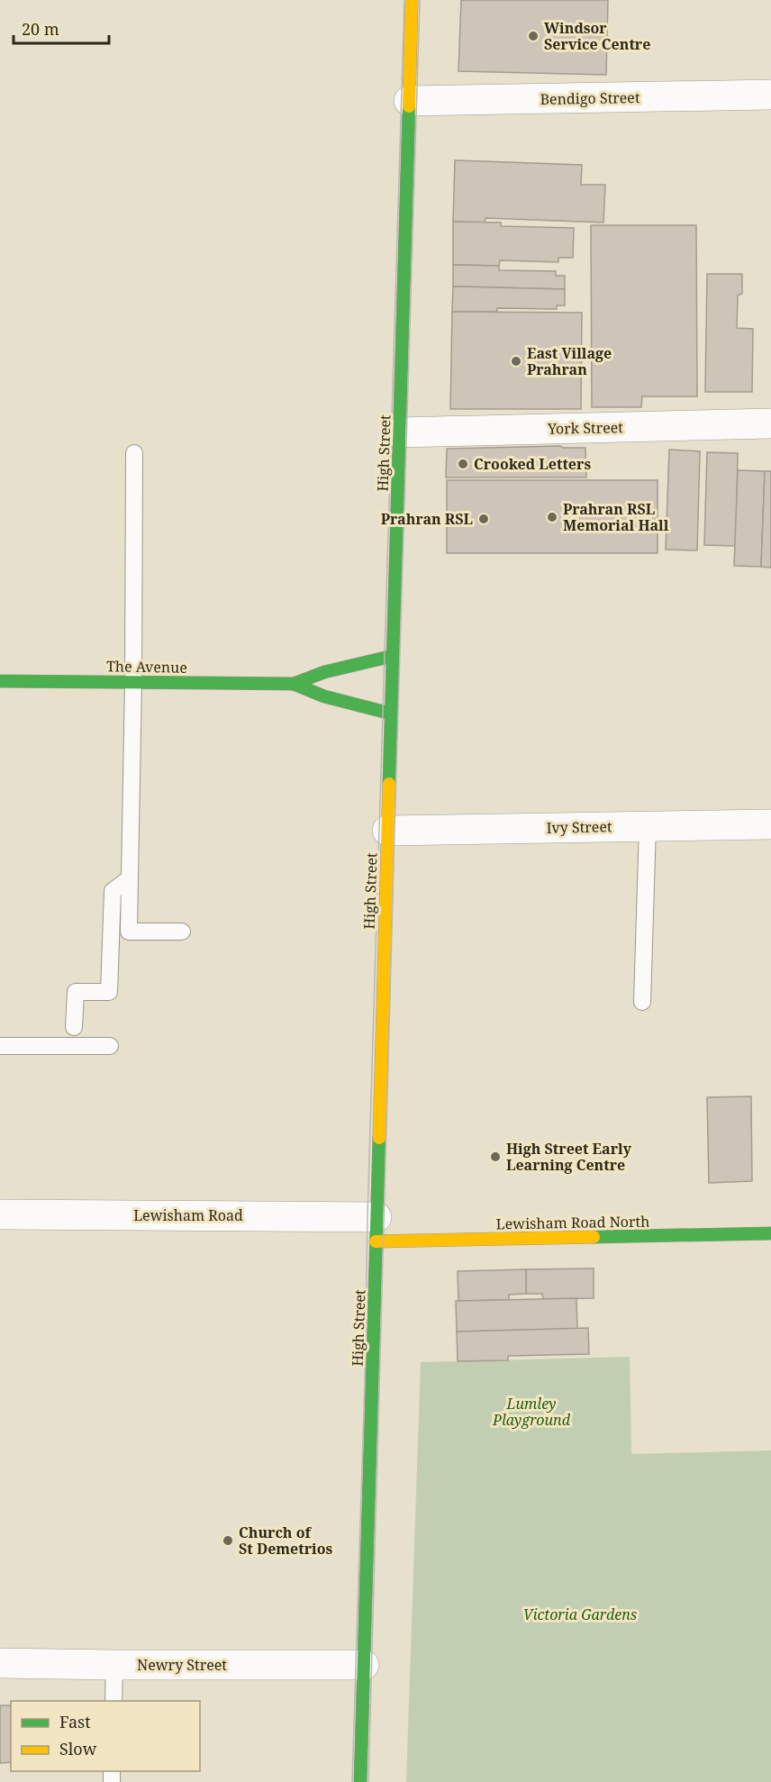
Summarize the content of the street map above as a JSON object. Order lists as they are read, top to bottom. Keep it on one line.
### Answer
{"streets":{"main road":["High Street","The Avenue","Lewisham Road North"],"street":["Bendigo Street","York Street","Ivy Street","Lewisham Road","Newry Street"]},"crossings":[["Bendigo Street","High Street"],["York Street","High Street"],["High Street","The Avenue"],["High Street","Ivy Street"],["High Street","Lewisham Road"],["High Street","Lewisham Road North"],["High Street","Newry Street"],["Lewisham Road","Lewisham Road North"]],"parks":["Lumley Playground","Victoria Gardens"],"places":["Windsor Service Centre","East Village Prahran","Crooked Letters","Prahran RSL Memorial Hall","Prahran RSL","High Street Early Learning Centre","Church of St Demetrios"],"legend":["Fast","Slow"],"scale_bar":"20 m"}
